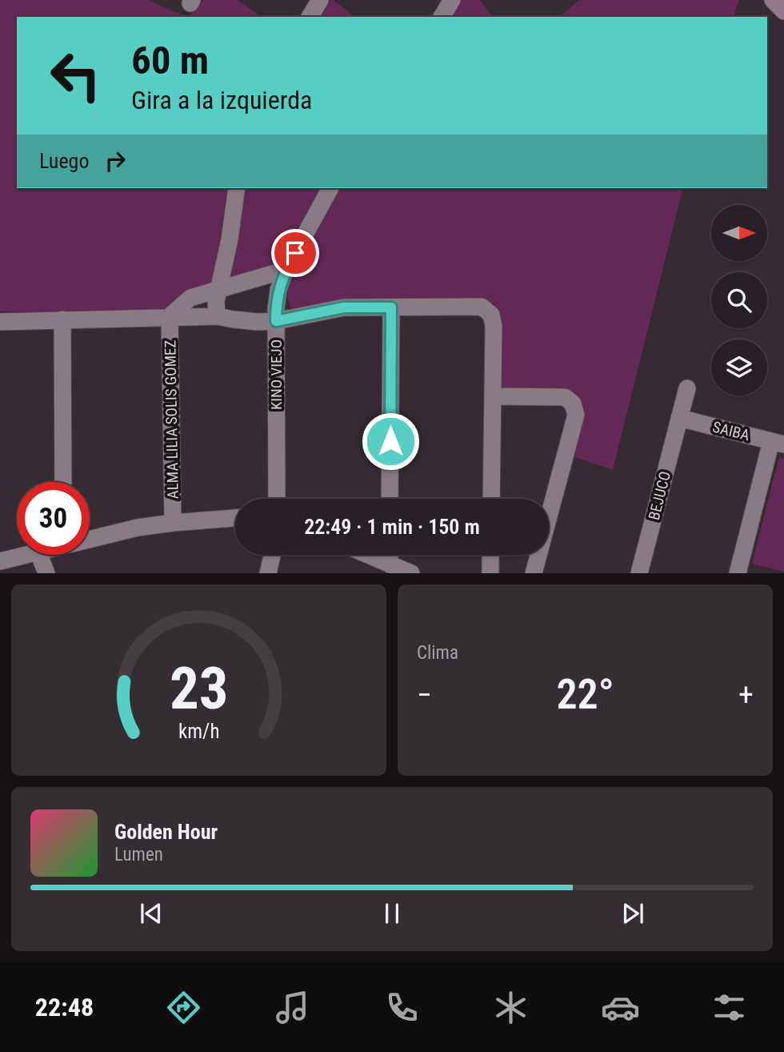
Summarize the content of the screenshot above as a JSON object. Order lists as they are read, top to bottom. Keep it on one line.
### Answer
{"streets":{"street":["KINO VIEJO","ALMA LILIA SOLIS GOMEZ","SAIBA","BEJUCO"]},"crossings":[["SAIBA","BEJUCO"]],"north":"right","page":{"turn":["60 m","Gira a la izquierda"],"then":"Luego","limit":"30","trip":"22:49 · 1 min · 150 m","tile":"Clima","heat":["−","22°","+"],"song":["Golden Hour","Lumen"],"tabs":"22:48","gauge":["23","km/h"]}}
